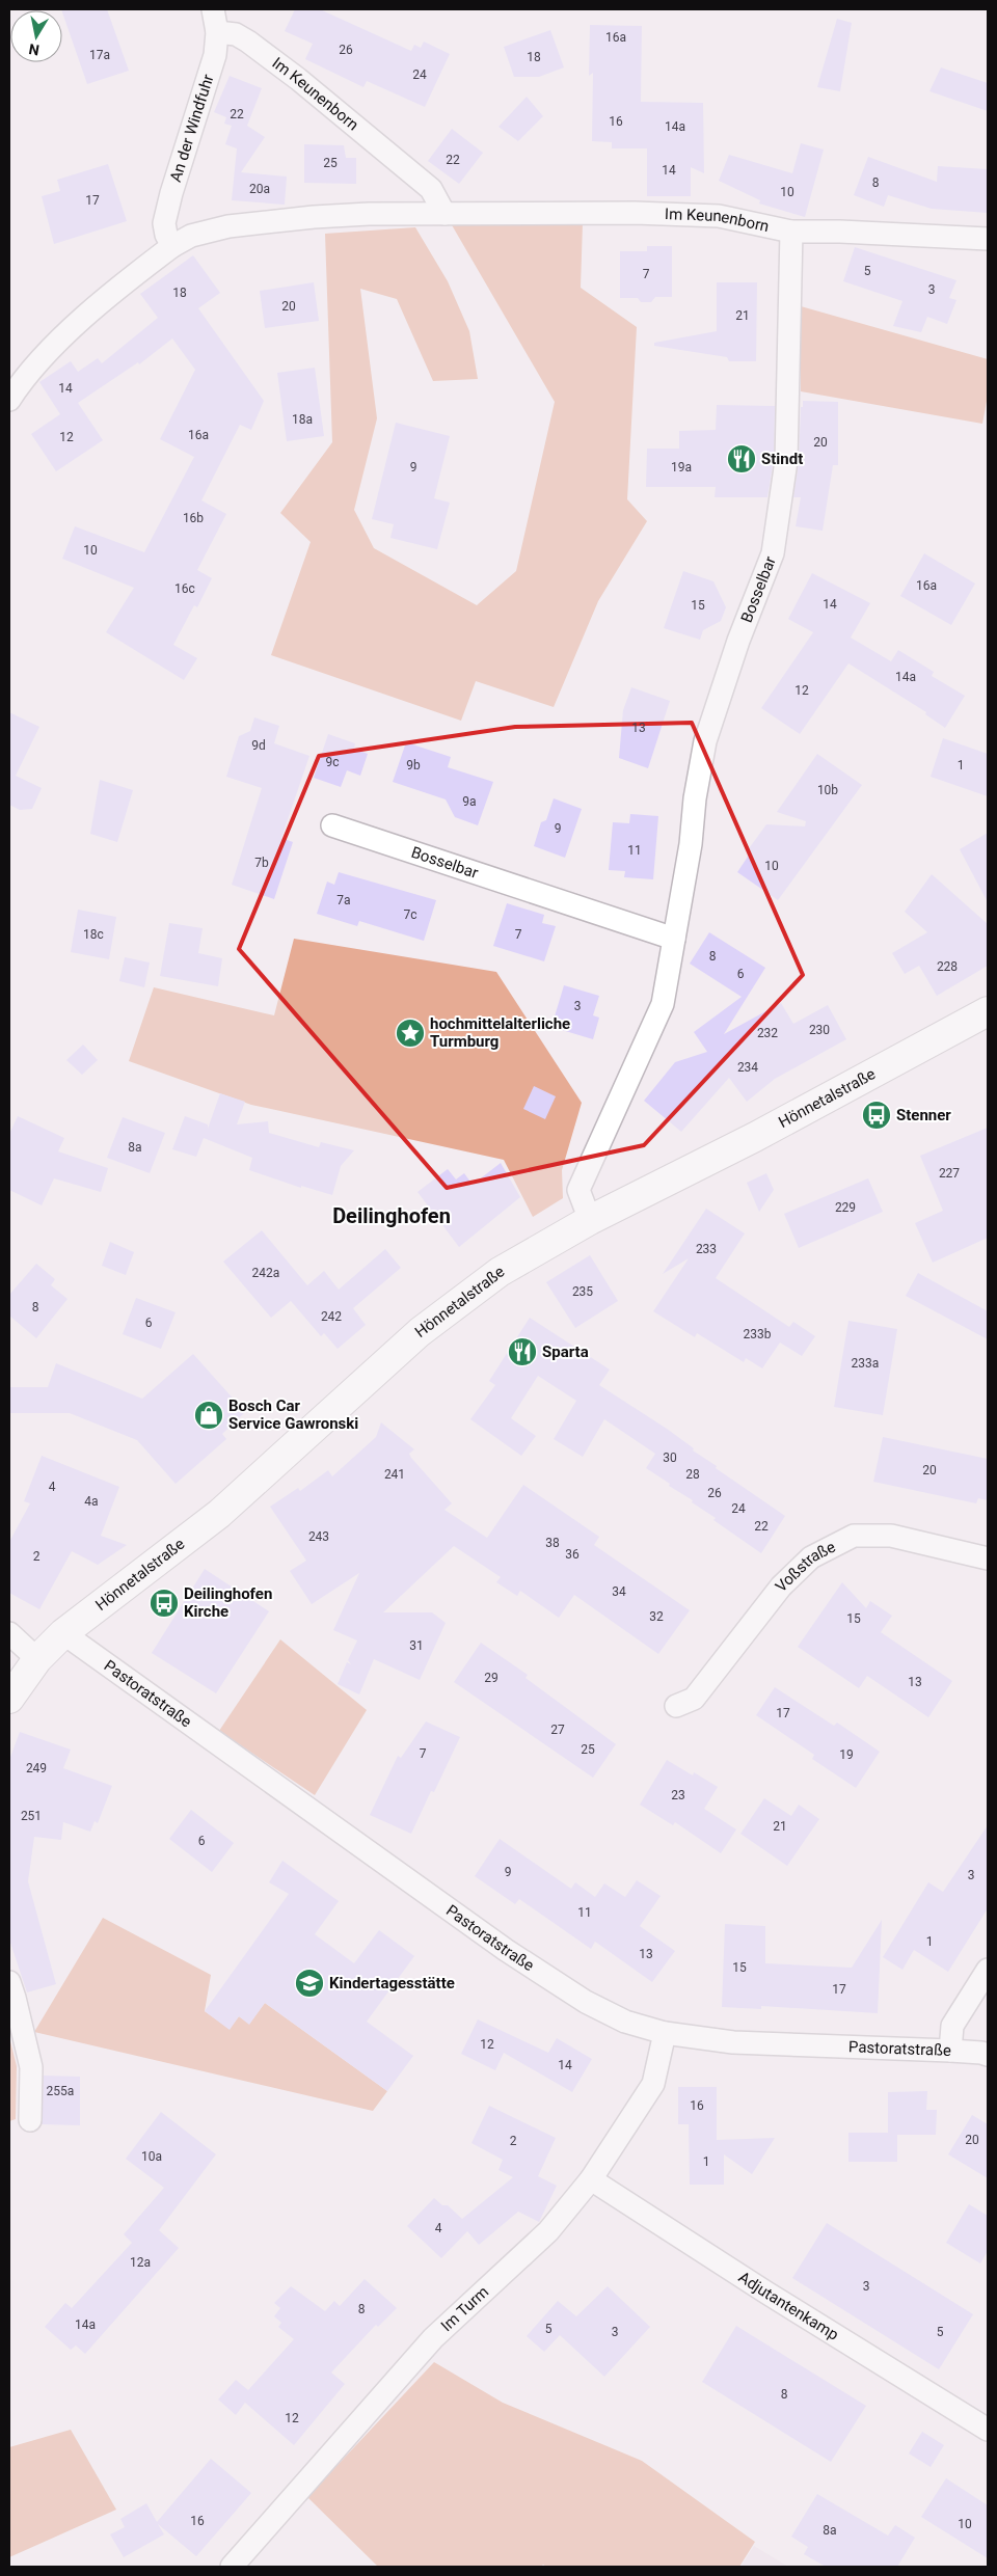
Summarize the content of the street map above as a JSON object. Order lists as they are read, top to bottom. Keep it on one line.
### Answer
{"streets":{"main road":["Hönnetalstraße"],"street":["Im Keunenborn","An der Windfuhr","Bosselbar","Voßstraße","Pastoratstraße","Adjutantenkamp","Im Turm"]},"crossings":[["Im Keunenborn","An der Windfuhr"],["Im Keunenborn","Bosselbar"],["Bosselbar","Hönnetalstraße"],["Hönnetalstraße","Pastoratstraße"],["Pastoratstraße","Im Turm"],["Adjutantenkamp","Im Turm"]],"districts":["Deilinghofen"],"places":{"restaurant":["Stindt","Sparta"],"place":["hochmittelalterliche Turmburg"],"bus stop":["Stenner","Deilinghofen Kirche"],"shop":["Bosch Car Service Gawronski"],"school or university":["Kindertagesstätte"]},"house_numbers":["16a","26","17a","18","24","22","16","14a","22","25","14","8","20a","10","17","5","7","3","18","20","21","14","18a","16a","12","20","9","19a","16b","10","16a","16c","14","15","14a","12","13","9d","9c","9b","1","10b","9a","9","11","7b","10","7a","7c","18c","7","8","228","6","3","230","232","234","8a","227","229","233","242a","235","8","242","6","233b","233a","30","20","241","28","4","26","4a","24","22","243","38","36","2","34","32","15","31","29","13","17","27","25","7","19","249","23","251","21","6","9","3","11","1","13","15","17","12","14","255a","16","20","2","10a","1","4","12a","3","8","14a","5","3","5","8","12","16","10","8a"],"north":"bottom"}
